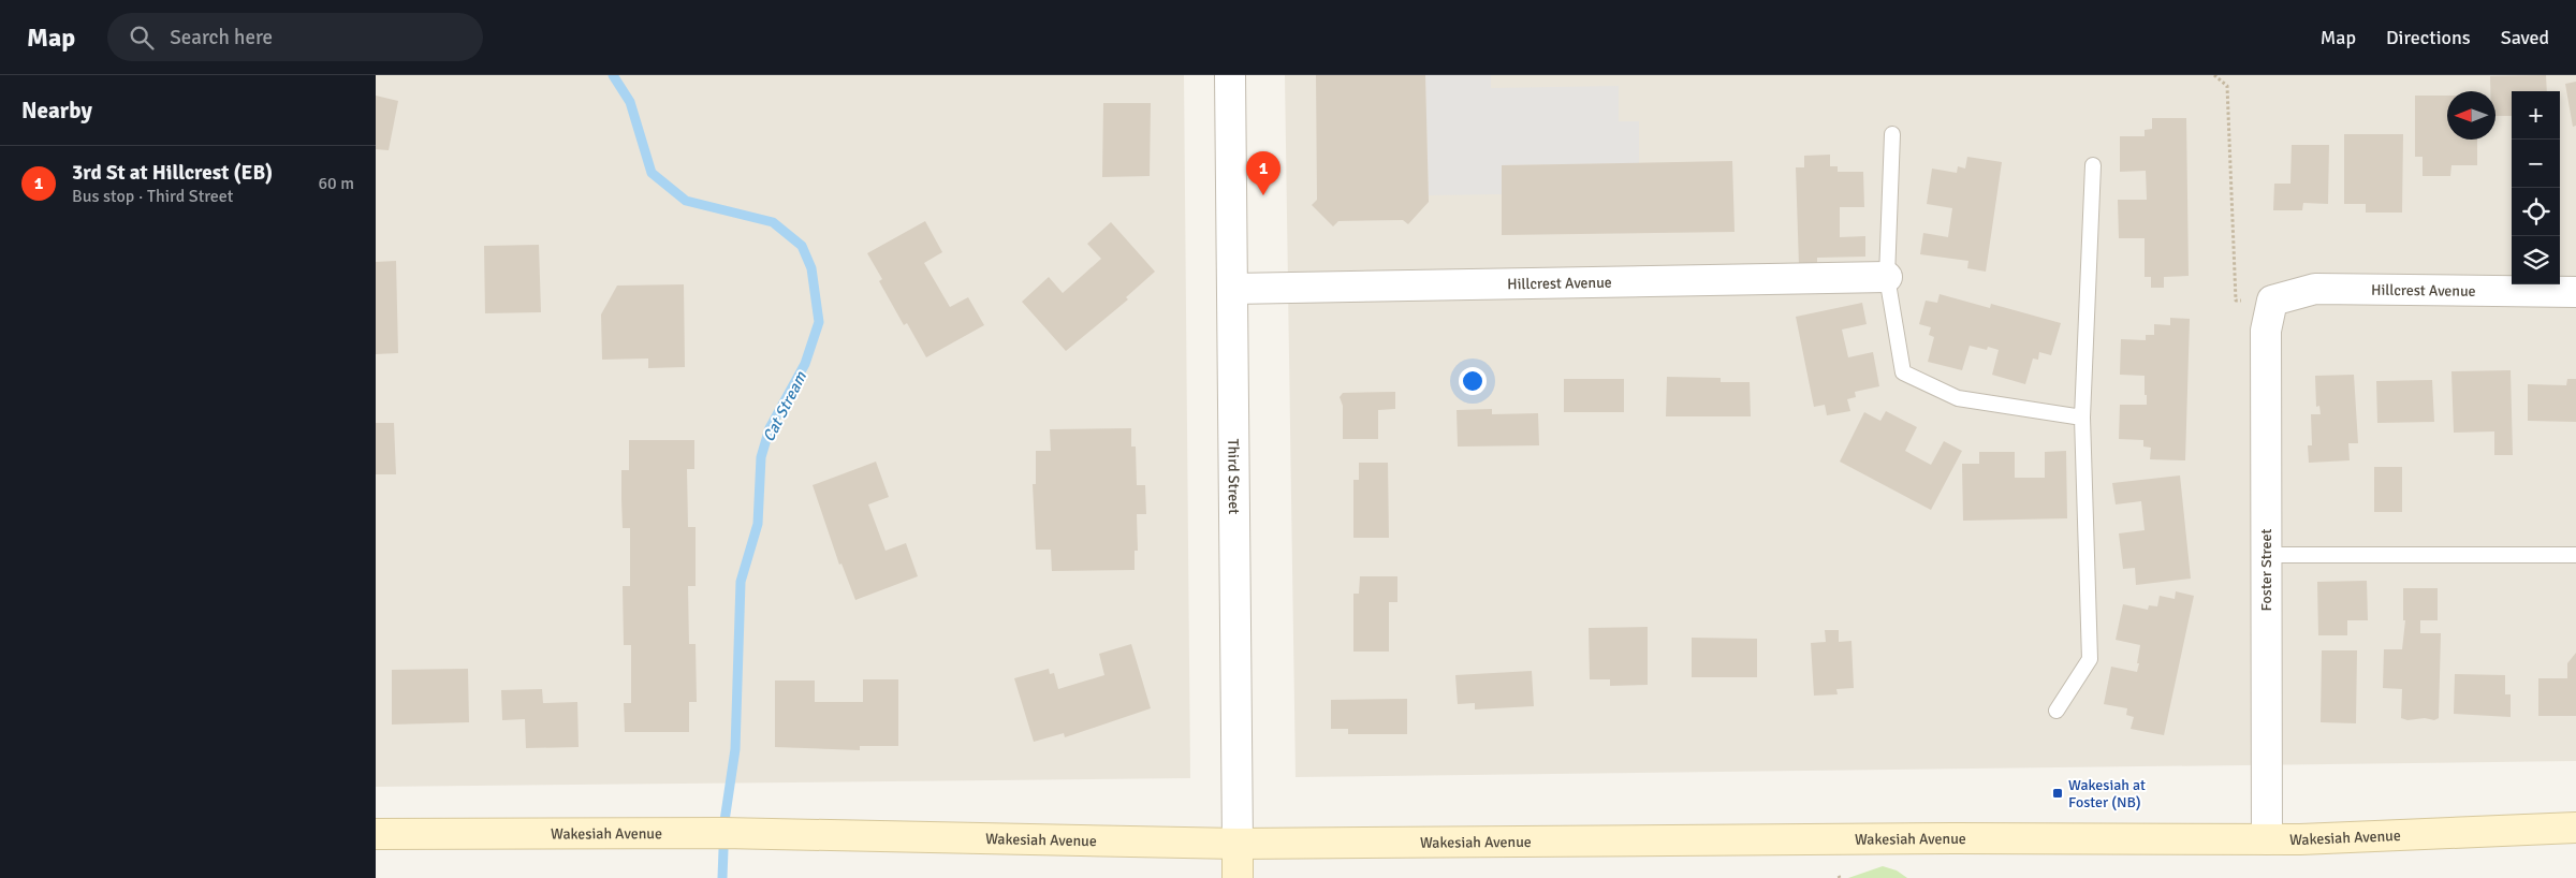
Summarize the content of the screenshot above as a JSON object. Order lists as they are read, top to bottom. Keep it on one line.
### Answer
{"streets":{"main road":["Third Street","Wakesiah Avenue"],"street":["Hillcrest Avenue","Foster Street"]},"crossings":[["Hillcrest Avenue","Third Street"],["Hillcrest Avenue","Foster Street"],["Third Street","Wakesiah Avenue"],["Foster Street","Wakesiah Avenue"]],"water":["Cat Stream"],"places":{"transit":["Wakesiah at Foster (NB)"]},"north":"left","page":{"header":"Map","search":"Search here","nav":["Map","Directions","Saved"],"heading":"Nearby","map_buttons":["+","−"],"list":[{"mark":"1","name":"3rd St at Hillcrest (EB)","note":"Bus stop · Third Street","value":"60 m"}],"pins":"1"}}
